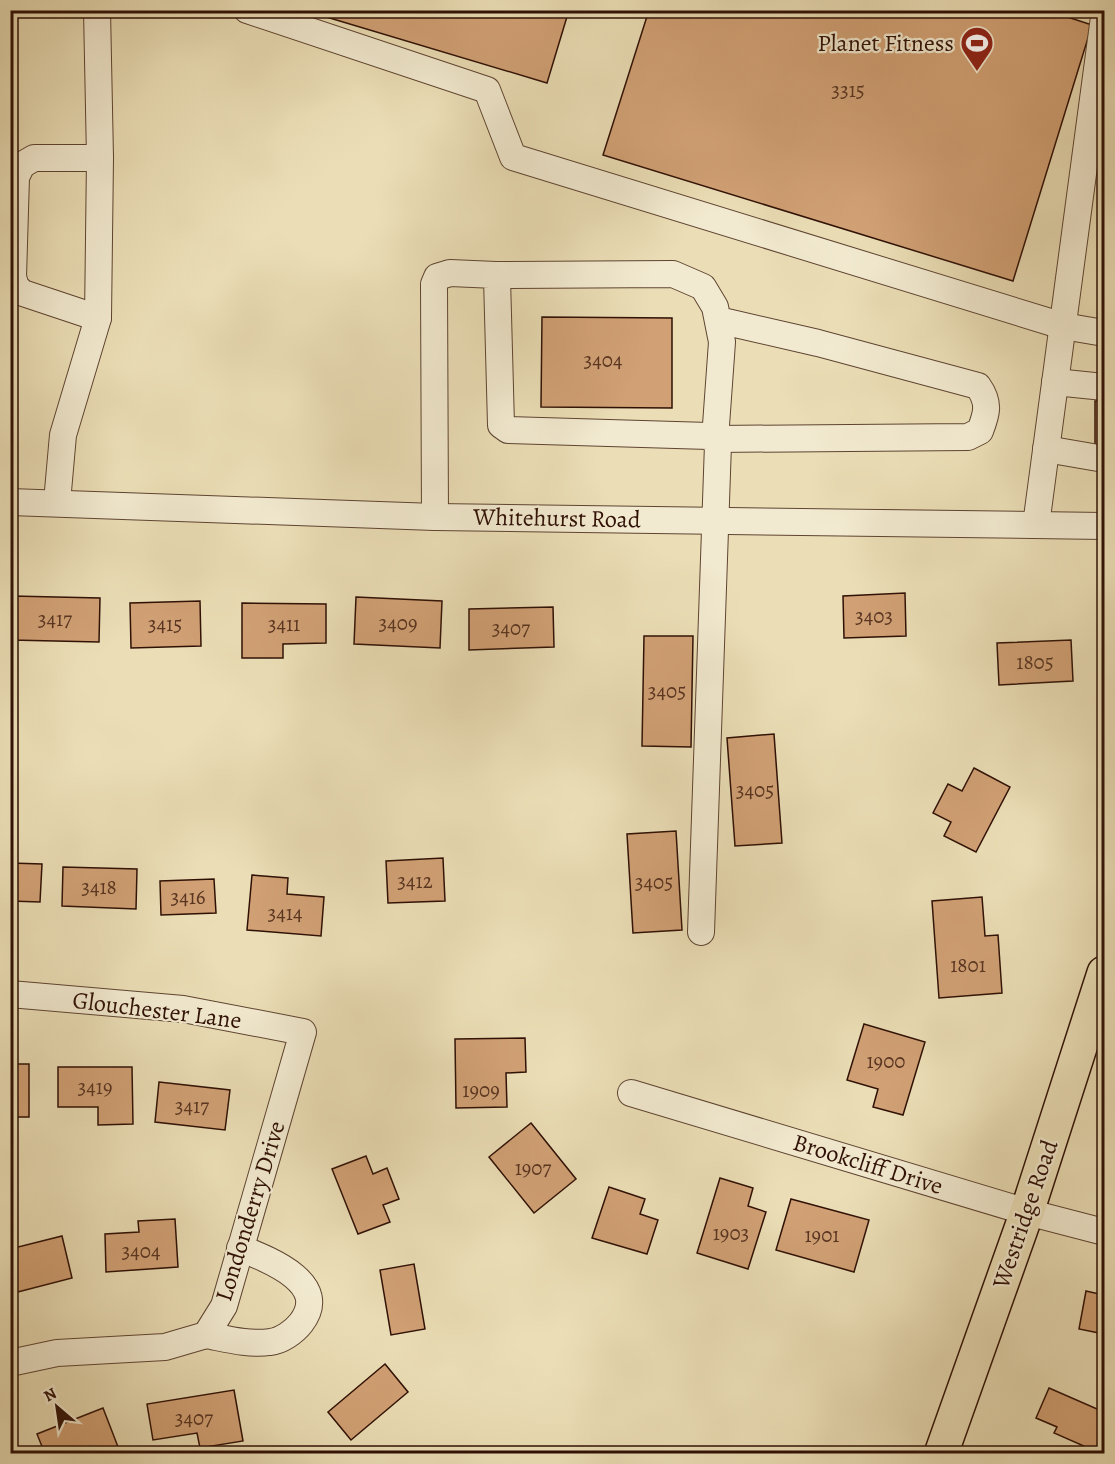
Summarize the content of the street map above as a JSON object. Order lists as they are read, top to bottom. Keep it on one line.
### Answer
{"streets":{"main road":["Westridge Road"],"street":["Whitehurst Road","Glouchester Lane","Brookcliff Drive","Londonderry Drive"]},"crossings":[["Glouchester Lane","Londonderry Drive"],["Brookcliff Drive","Westridge Road"]],"places":{"sports":["Planet Fitness"]},"house_numbers":["3315","3404","3403","3417","3409","3415","3411","3407","1805","3405","3405","3412","3405","3418","3416","3414","1801","1900","3419","1909","3417","1907","1903","1901","3404","3407"],"north":"top left"}
